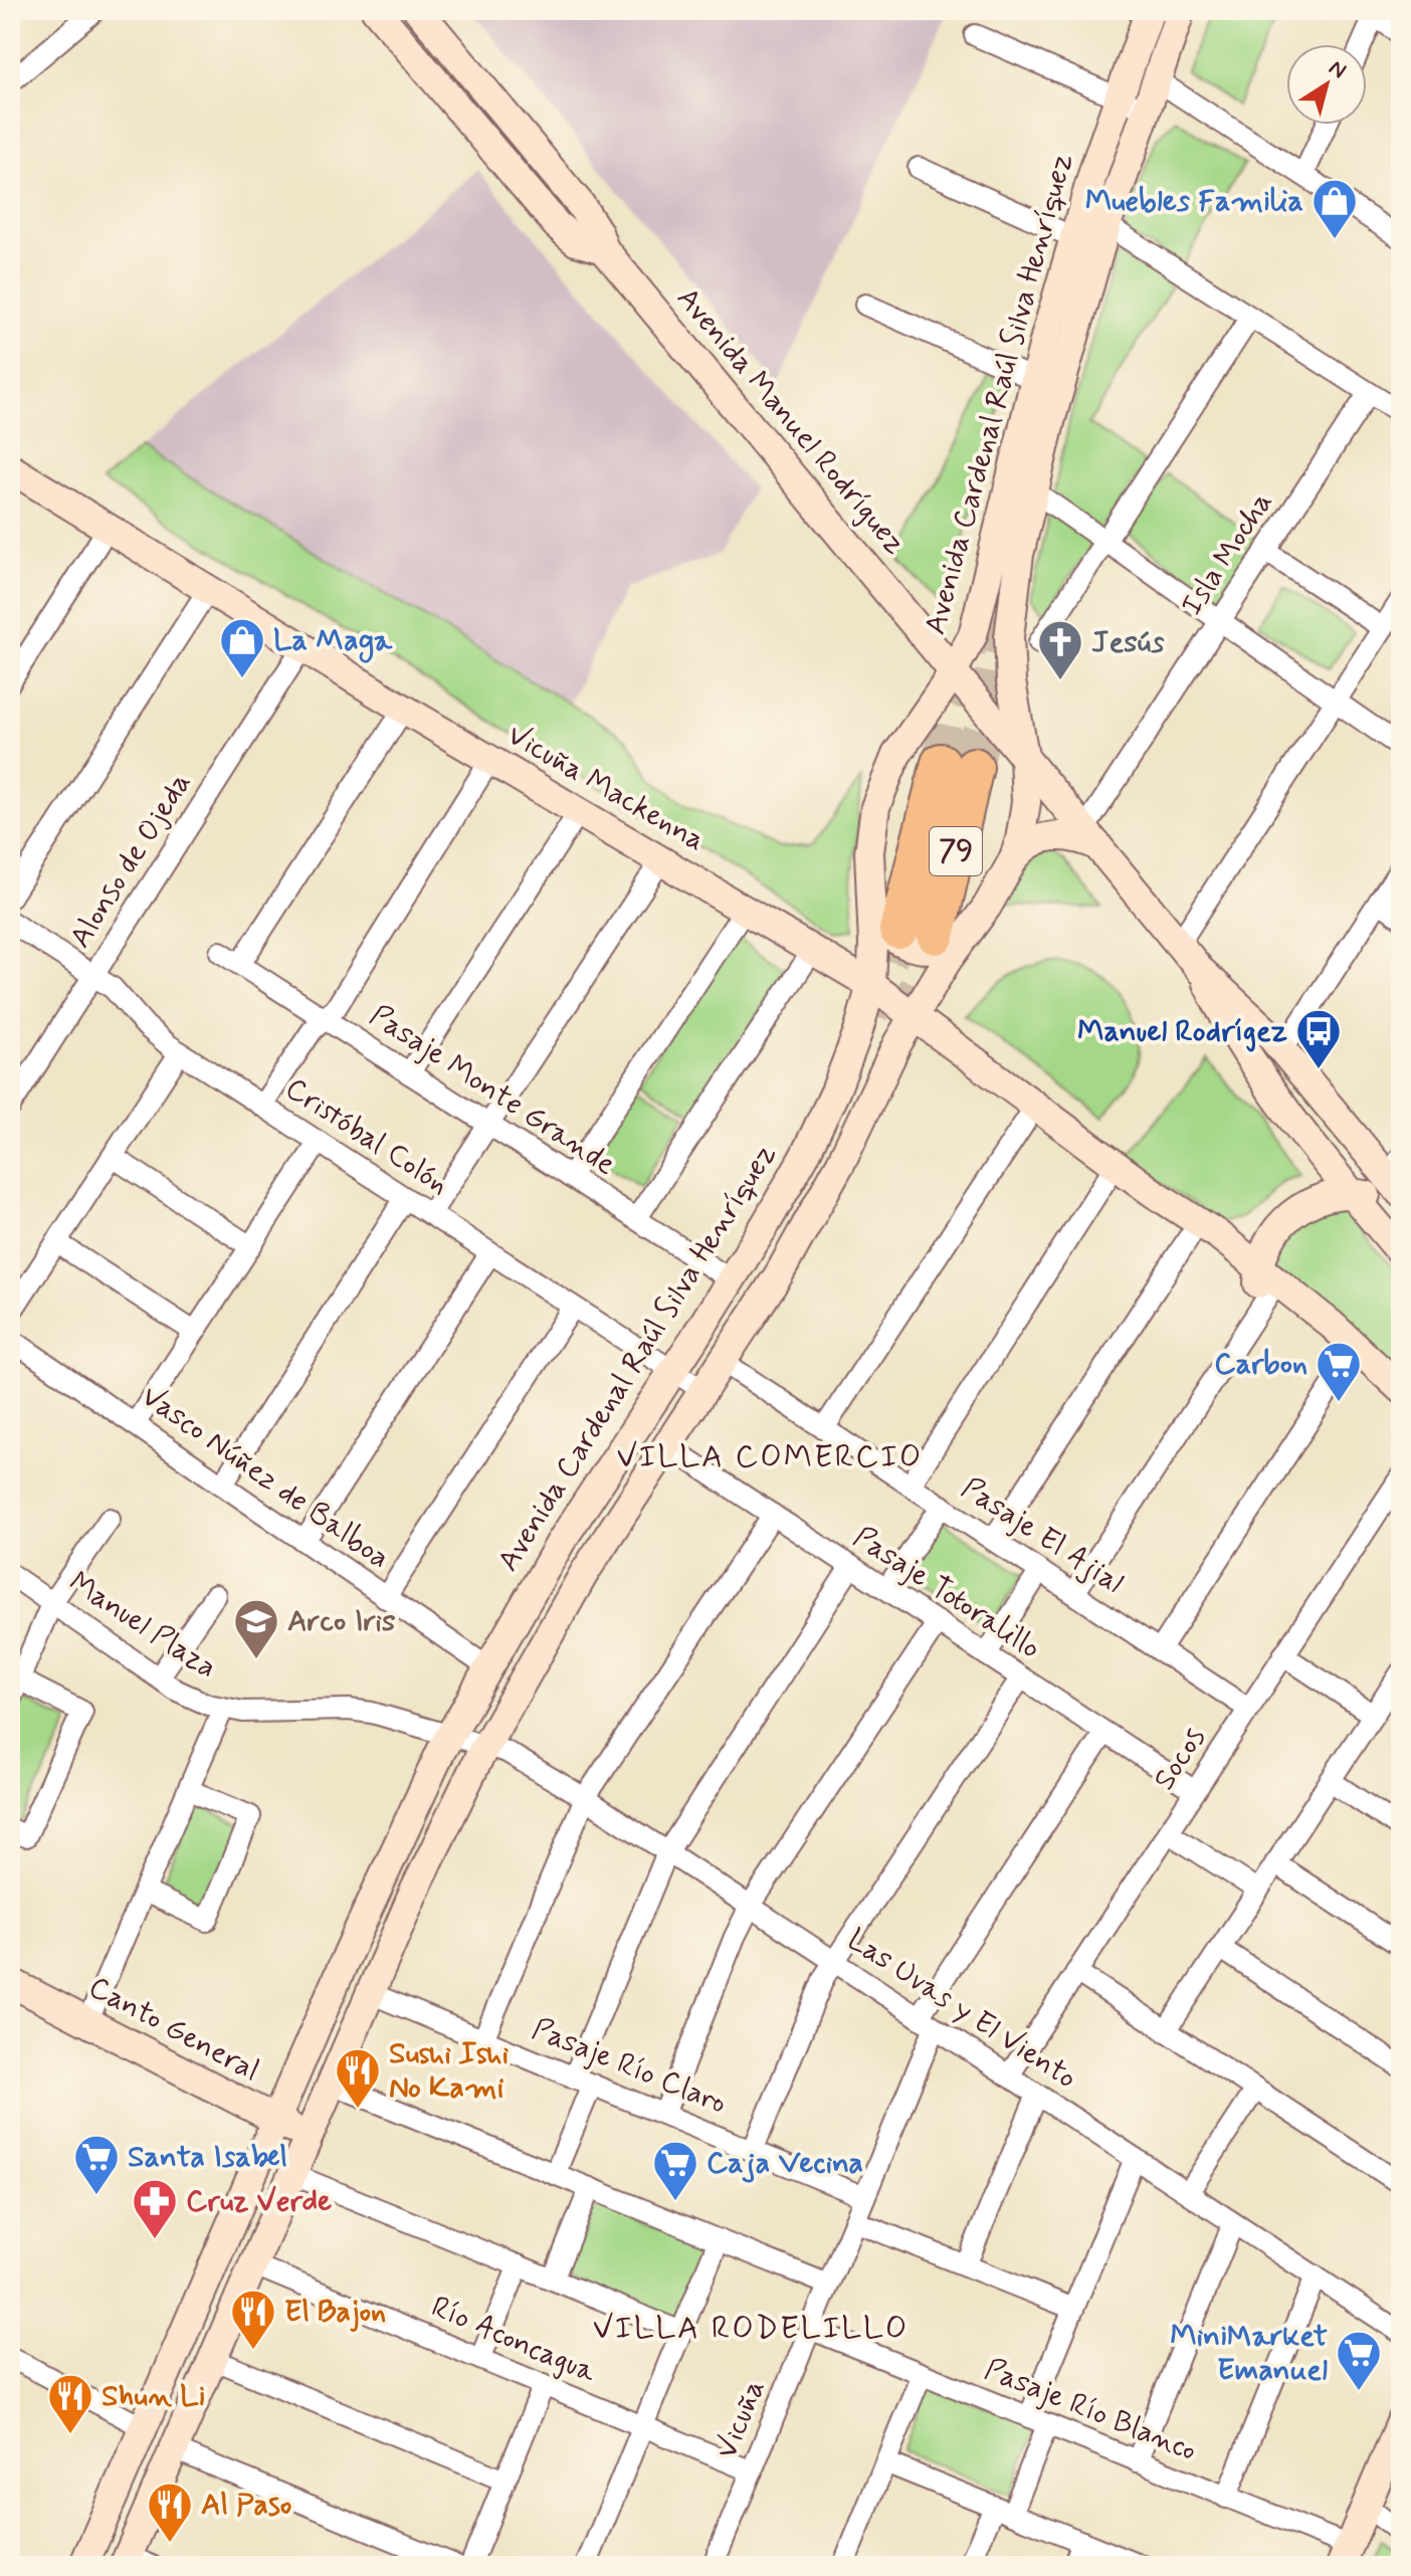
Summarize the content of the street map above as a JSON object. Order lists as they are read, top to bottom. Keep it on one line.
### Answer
{"streets":{"highway":["79"],"main road":["Avenida Cardenal Raúl Silva Henríquez","Avenida Manuel Rodríguez","Vicuña Mackenna","Canto General"],"street":["Isla Mocha","Alonso de Ojeda","Pasaje Monte Grande","Cristóbal Colón","Vasco Núñez de Balboa","Pasaje El Ajial","Pasaje Totoralillo","Manuel Plaza","Socos","Las Uvas y El Viento","Pasaje Río Claro","Río Aconcagua","Pasaje Río Blanco","Vicuña"]},"crossings":[["Avenida Cardenal Raúl Silva Henríquez","Avenida Manuel Rodríguez"],["Avenida Cardenal Raúl Silva Henríquez","Vicuña Mackenna"],["Avenida Cardenal Raúl Silva Henríquez","79"],["Avenida Cardenal Raúl Silva Henríquez","Pasaje Monte Grande"],["Avenida Cardenal Raúl Silva Henríquez","Cristóbal Colón"],["Avenida Cardenal Raúl Silva Henríquez","Vasco Núñez de Balboa"],["Avenida Cardenal Raúl Silva Henríquez","Pasaje El Ajial"],["Avenida Cardenal Raúl Silva Henríquez","Pasaje Totoralillo"],["Avenida Cardenal Raúl Silva Henríquez","Manuel Plaza"],["Avenida Cardenal Raúl Silva Henríquez","Las Uvas y El Viento"],["Avenida Cardenal Raúl Silva Henríquez","Canto General"],["Avenida Cardenal Raúl Silva Henríquez","Pasaje Río Claro"],["Avenida Cardenal Raúl Silva Henríquez","Río Aconcagua"],["Avenida Manuel Rodríguez","Isla Mocha"],["Vicuña Mackenna","Alonso de Ojeda"],["Alonso de Ojeda","Cristóbal Colón"],["Pasaje El Ajial","Socos"],["Pasaje Totoralillo","Socos"],["Pasaje Totoralillo","Vicuña"],["Manuel Plaza","Las Uvas y El Viento"],["Socos","Las Uvas y El Viento"],["Las Uvas y El Viento","Vicuña"],["Pasaje Río Claro","Vicuña"],["Río Aconcagua","Vicuña"],["Pasaje Río Blanco","Vicuña"]],"districts":["VILLA COMERCIO","VILLA RODELILLO"],"places":{"shop":["Muebles Familia","La Maga"],"church":["Jesús"],"bus stop":["Manuel Rodrígez"],"supermarket":["Carbon","Santa Isabel","Caja Vecina","MiniMarket Emanuel"],"school or university":["Arco Iris"],"restaurant":["Sushi Ishi No Kami","El Bajon","Shun Li","Al Paso"],"pharmacy":["Cruz Verde"]},"north":"top right"}
